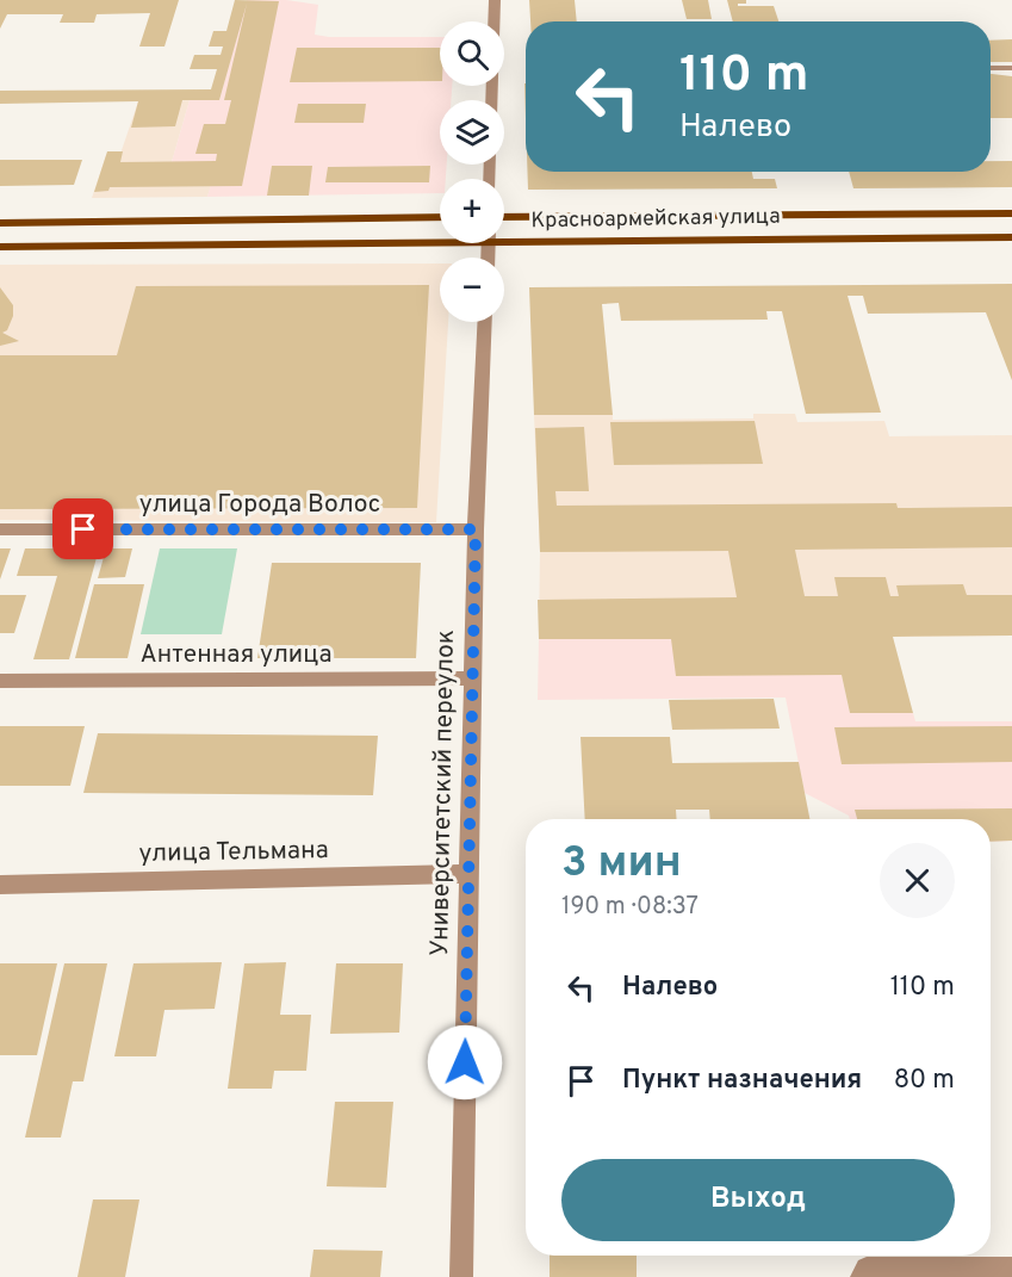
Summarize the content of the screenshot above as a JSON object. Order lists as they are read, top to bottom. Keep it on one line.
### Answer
{"streets":{"main road":["Красноармейская улица"],"street":["улица Города Волос","Антенная улица","Университетский переулок","улица Тельмана"]},"crossings":[["улица Города Волос","Университетский переулок"],["Антенная улица","Университетский переулок"],["Университетский переулок","улица Тельмана"]],"page":{"map_buttons":["+","−"],"turn":["110 m","Налево"],"heading":["3 мин","190 m · 08:37"],"list":[{"name":"Налево","value":"110 m"},{"name":"Пункт назначения","value":"80 m"}],"buttons":"Выход"}}
